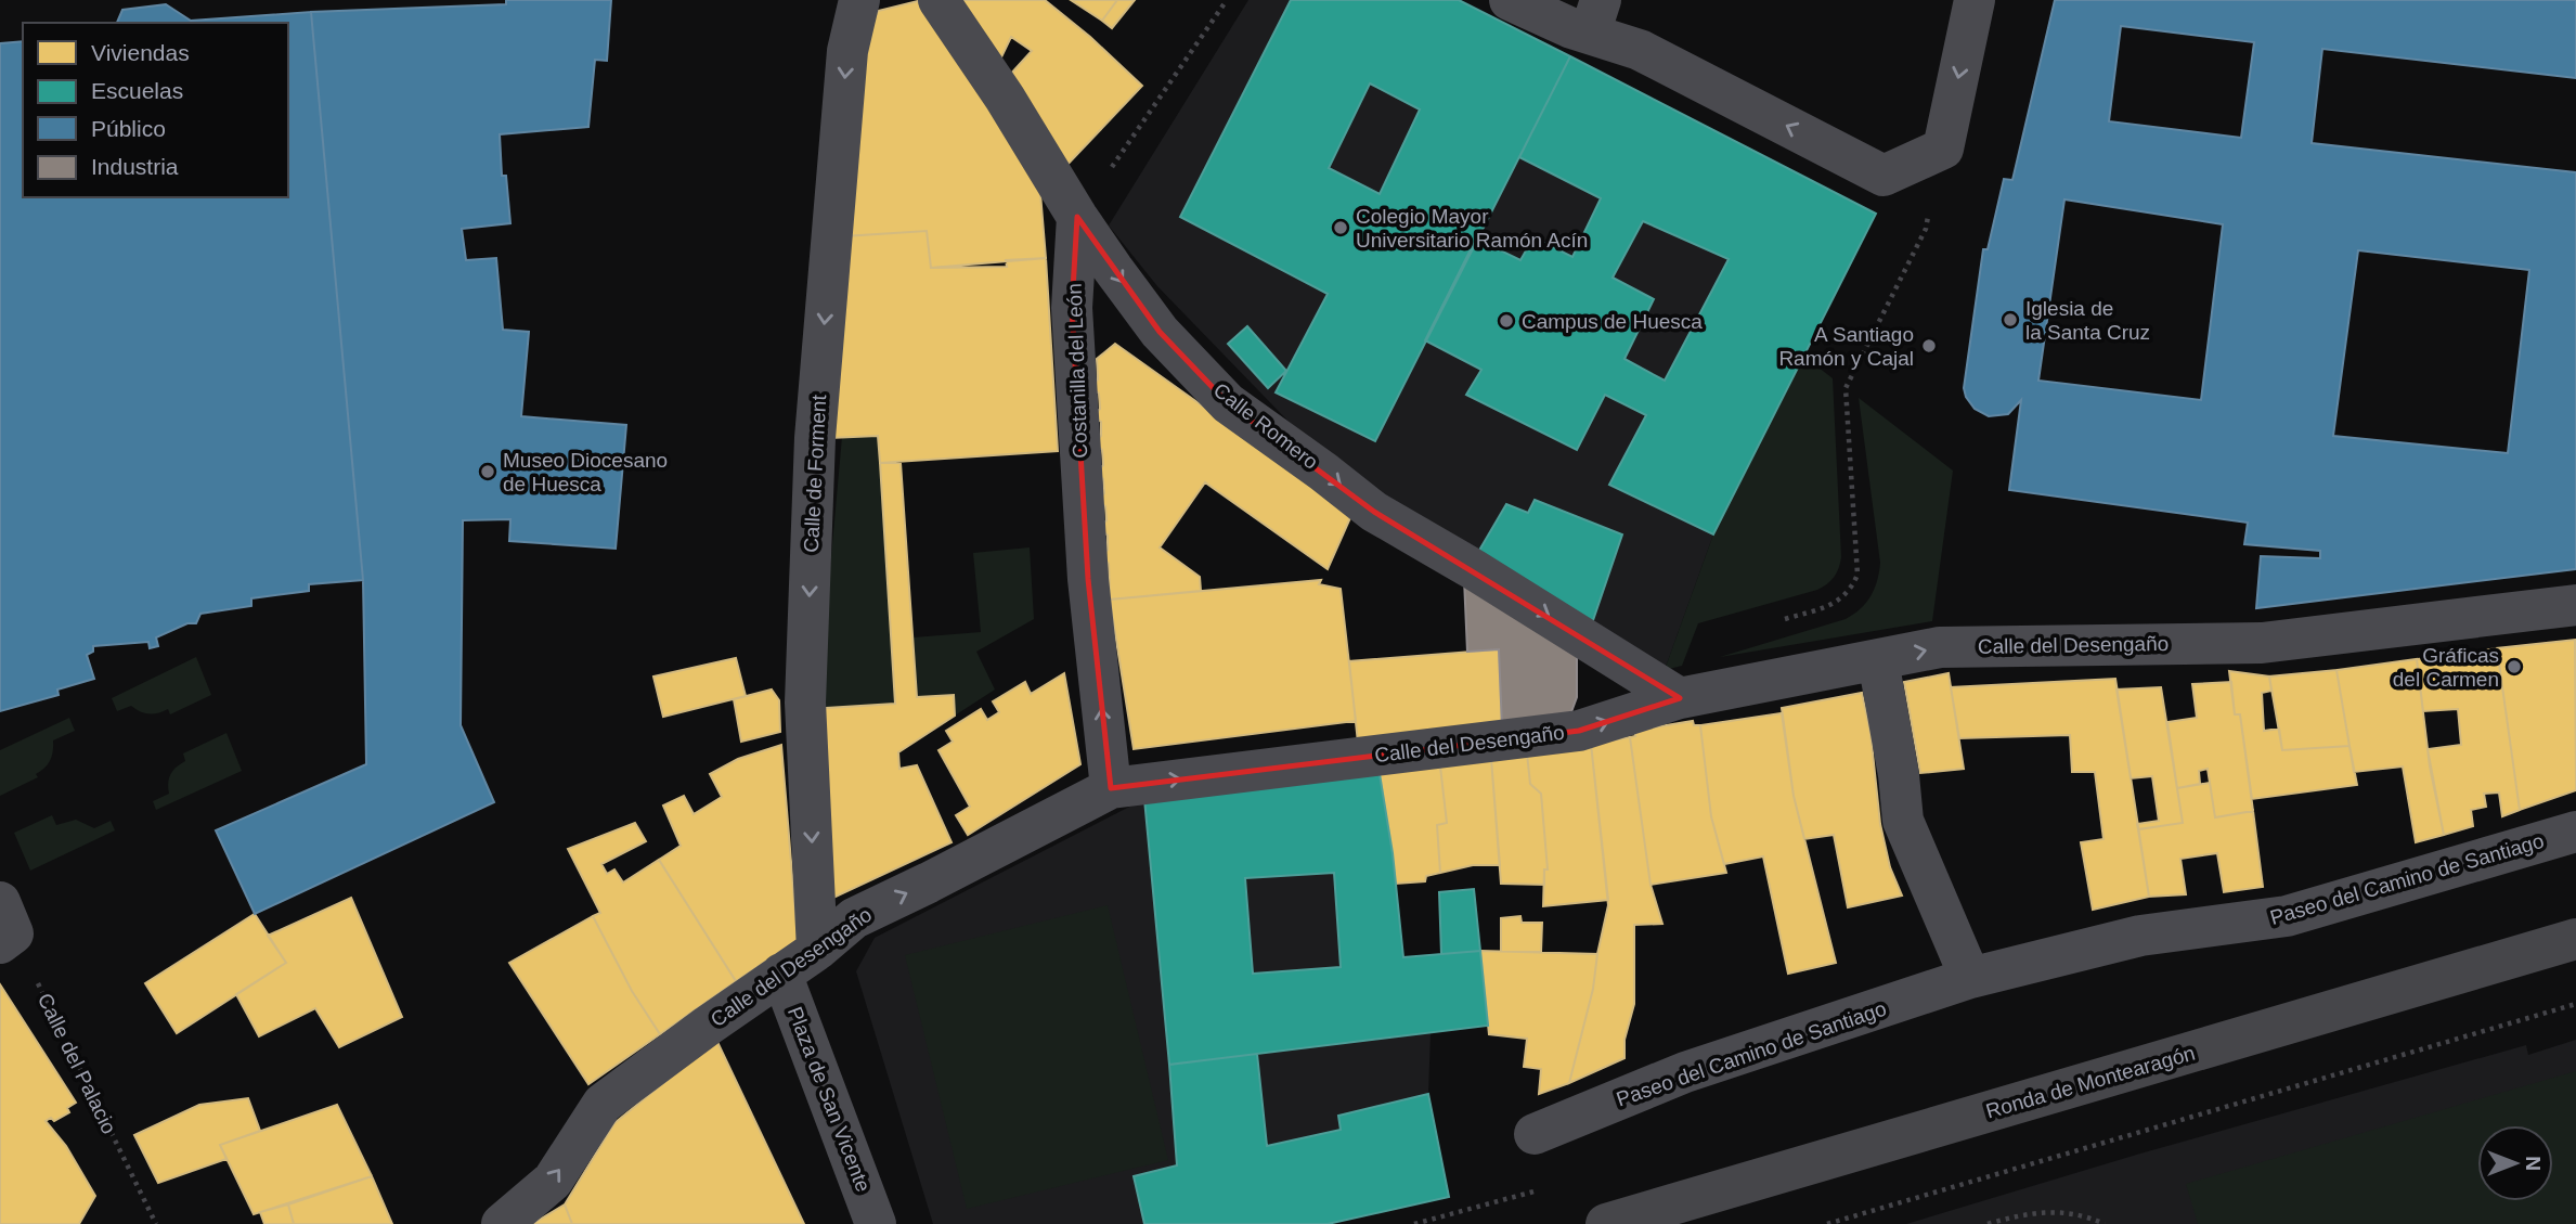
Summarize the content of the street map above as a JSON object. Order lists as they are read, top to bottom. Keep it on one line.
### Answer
{"streets":{"main road":["Ronda de Montearagón"],"street":["Costanilla del León","Calle Romero","Calle de Forment","Calle del Desengaño","Paseo del Camino de Santiago","Plaza de San Vicente"],"path":["Calle del Palacio"]},"crossings":[["Costanilla del León","Calle Romero"],["Costanilla del León","Calle del Desengaño"],["Calle Romero","Calle del Desengaño"],["Calle de Forment","Calle del Desengaño"],["Calle del Desengaño","Plaza de San Vicente"]],"one_way":["Costanilla del León","Calle Romero","Calle de Forment","Calle del Desengaño"],"places":["Colegio Mayor Universitario Ramón Acín","Iglesia de la Santa Cruz","Campus de Huesca","A Santiago Ramón y Cajal","Museo Diocesano de Huesca","Gráficas del Carmen"],"legend":["Viviendas","Escuelas","Público","Industria"],"north":"right"}
